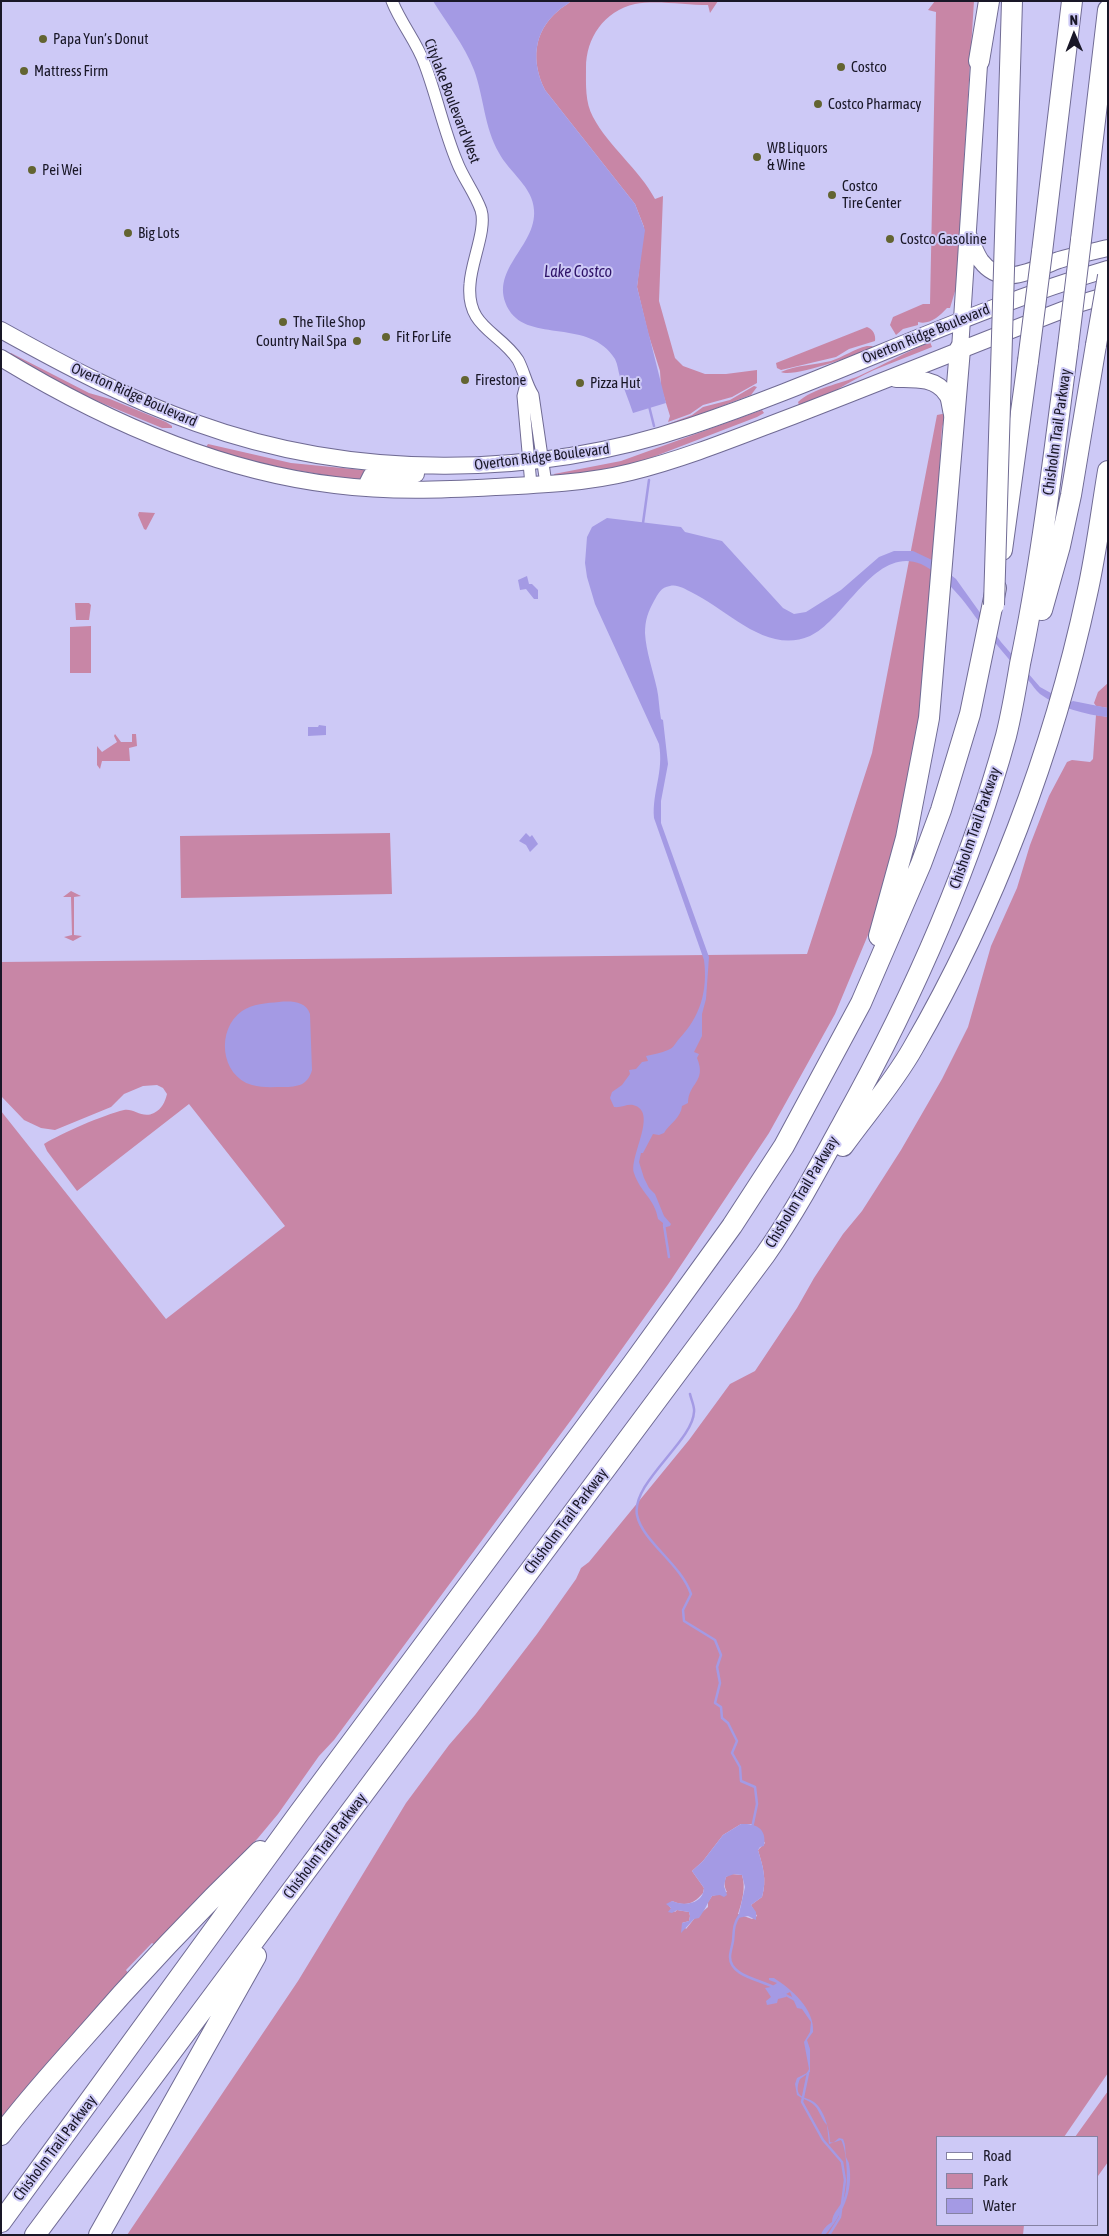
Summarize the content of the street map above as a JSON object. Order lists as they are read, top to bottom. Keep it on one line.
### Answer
{"streets":{"highway":["Chisholm Trail Parkway"],"street":["Citylake Boulevard West","Overton Ridge Boulevard"]},"crossings":[["Citylake Boulevard West","Overton Ridge Boulevard"]],"water":["Lake Costco"],"places":["Papa Yun’s Donut","Costco","Mattress Firm","Costco Pharmacy","WB Liquors & Wine","Pei Wei","Costco Tire Center","Big Lots","Costco Gasoline","The Tile Shop","Fit For Life","Country Nail Spa","Firestone","Pizza Hut"],"legend":["Road","Park","Water"],"north":"top"}
